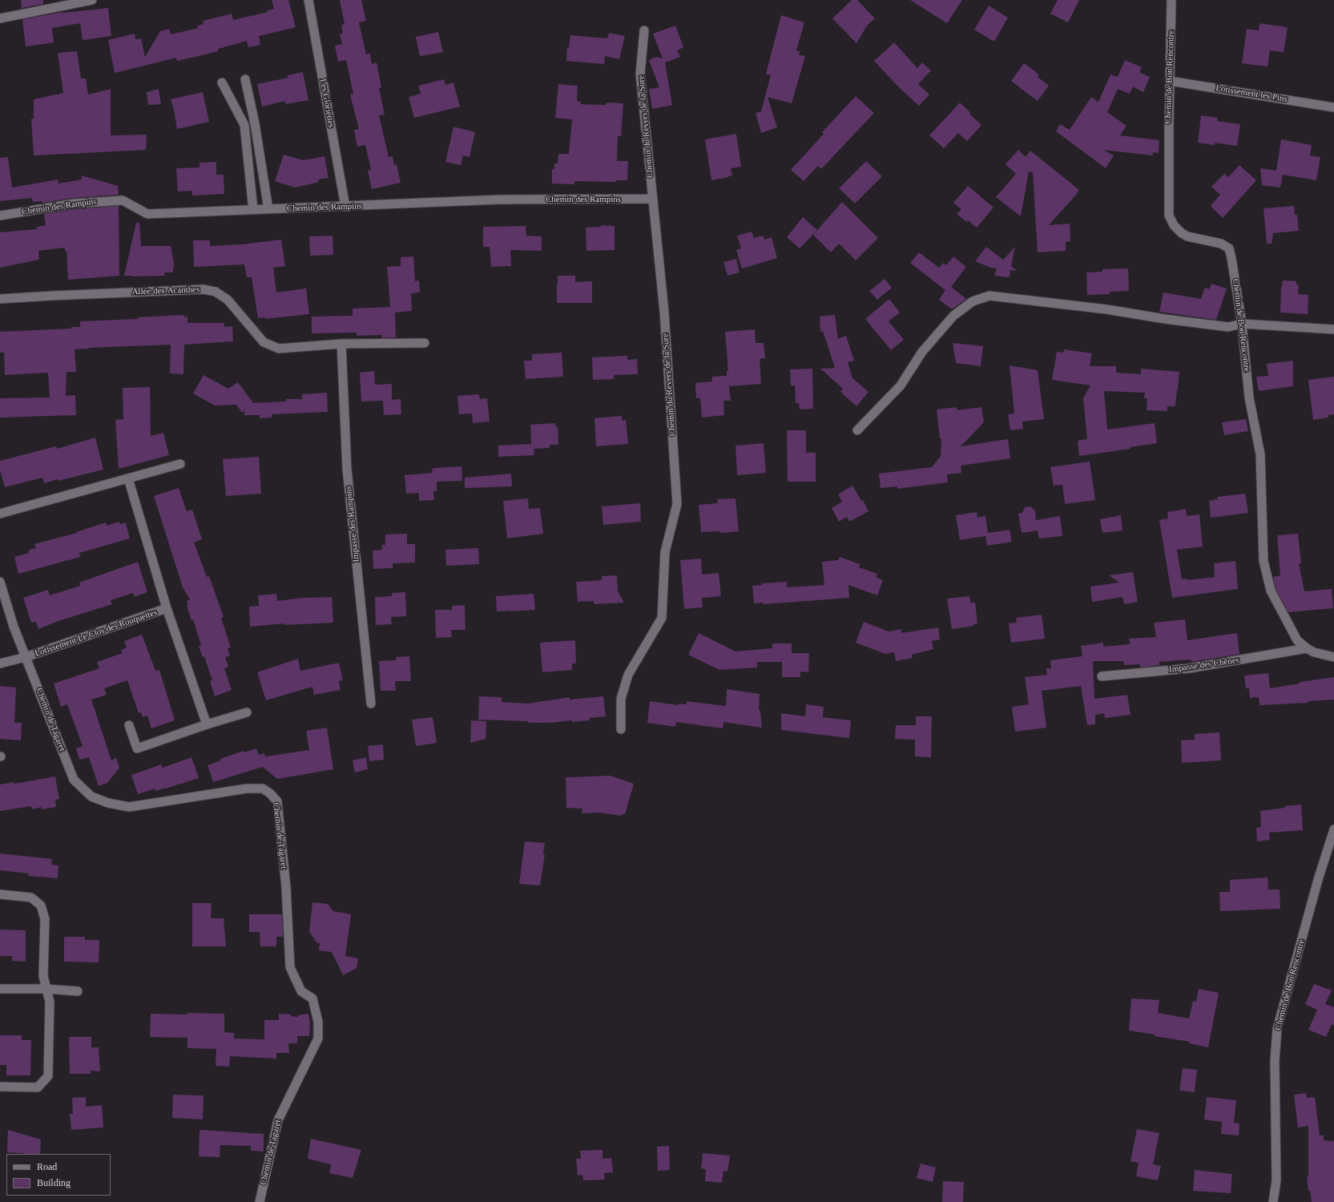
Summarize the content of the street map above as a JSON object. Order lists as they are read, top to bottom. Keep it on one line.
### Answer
{"streets":{"street":["Chemin de Bon Rencontre","Lotissement les Pins","Les Gloriettes","Chemin du Revers de la Sure","Chemin des Rampins","Allée des Acanthes","Impasse des Rampins","Lotissement Le Clos des Rouquettes","Impasse des Chênes","Chemin de Tagaret"]},"crossings":[["Chemin de Bon Rencontre","Lotissement les Pins"],["Chemin de Bon Rencontre","Impasse des Chênes"],["Les Gloriettes","Chemin des Rampins"],["Chemin du Revers de la Sure","Chemin des Rampins"],["Allée des Acanthes","Impasse des Rampins"],["Lotissement Le Clos des Rouquettes","Chemin de Tagaret"]],"legend":["Road","Building"]}
